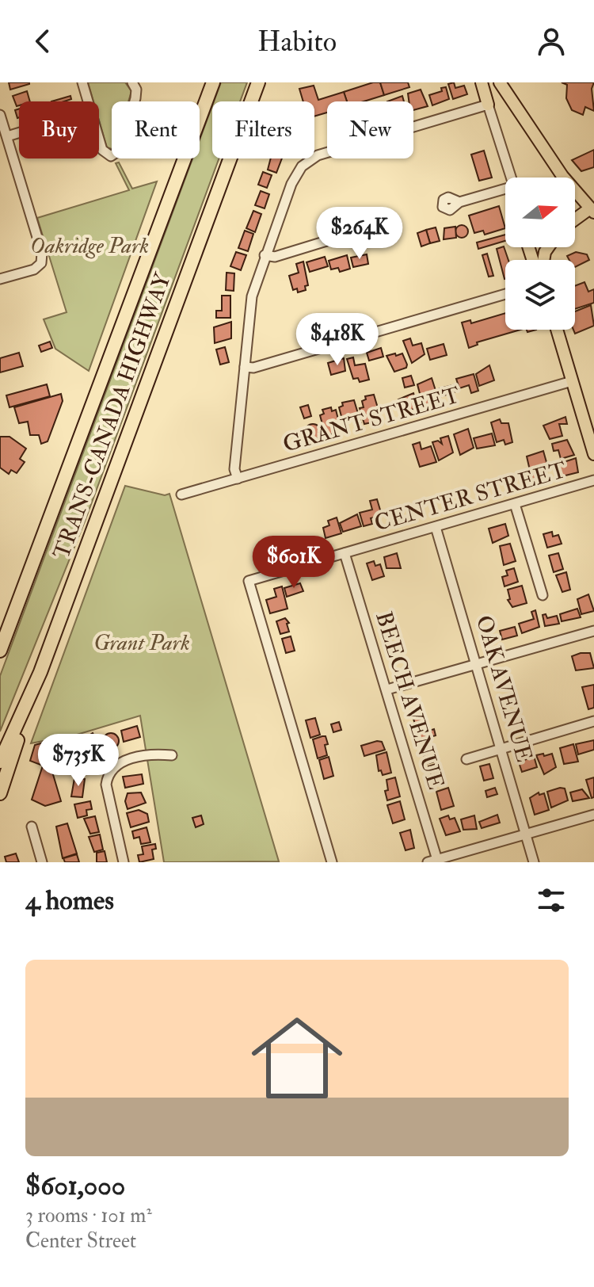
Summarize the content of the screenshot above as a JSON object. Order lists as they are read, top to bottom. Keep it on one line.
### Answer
{"streets":{"highway":["TRANS-CANADA HIGHWAY"],"street":["GRANT STREET","CENTER STREET","OAK AVENUE","BEECH AVENUE"]},"crossings":[["CENTER STREET","OAK AVENUE"],["CENTER STREET","BEECH AVENUE"]],"parks":["Oakridge Park","Grant Park"],"north":"right","page":{"header":"Habito","chip":["Buy","Rent","Filters","New"],"price":["$264K","$418K","$601K","$735K"],"heading":"4 homes","list":[{"name":"$601,000","note":"3 rooms · 101 m² · Center Street"}]}}
